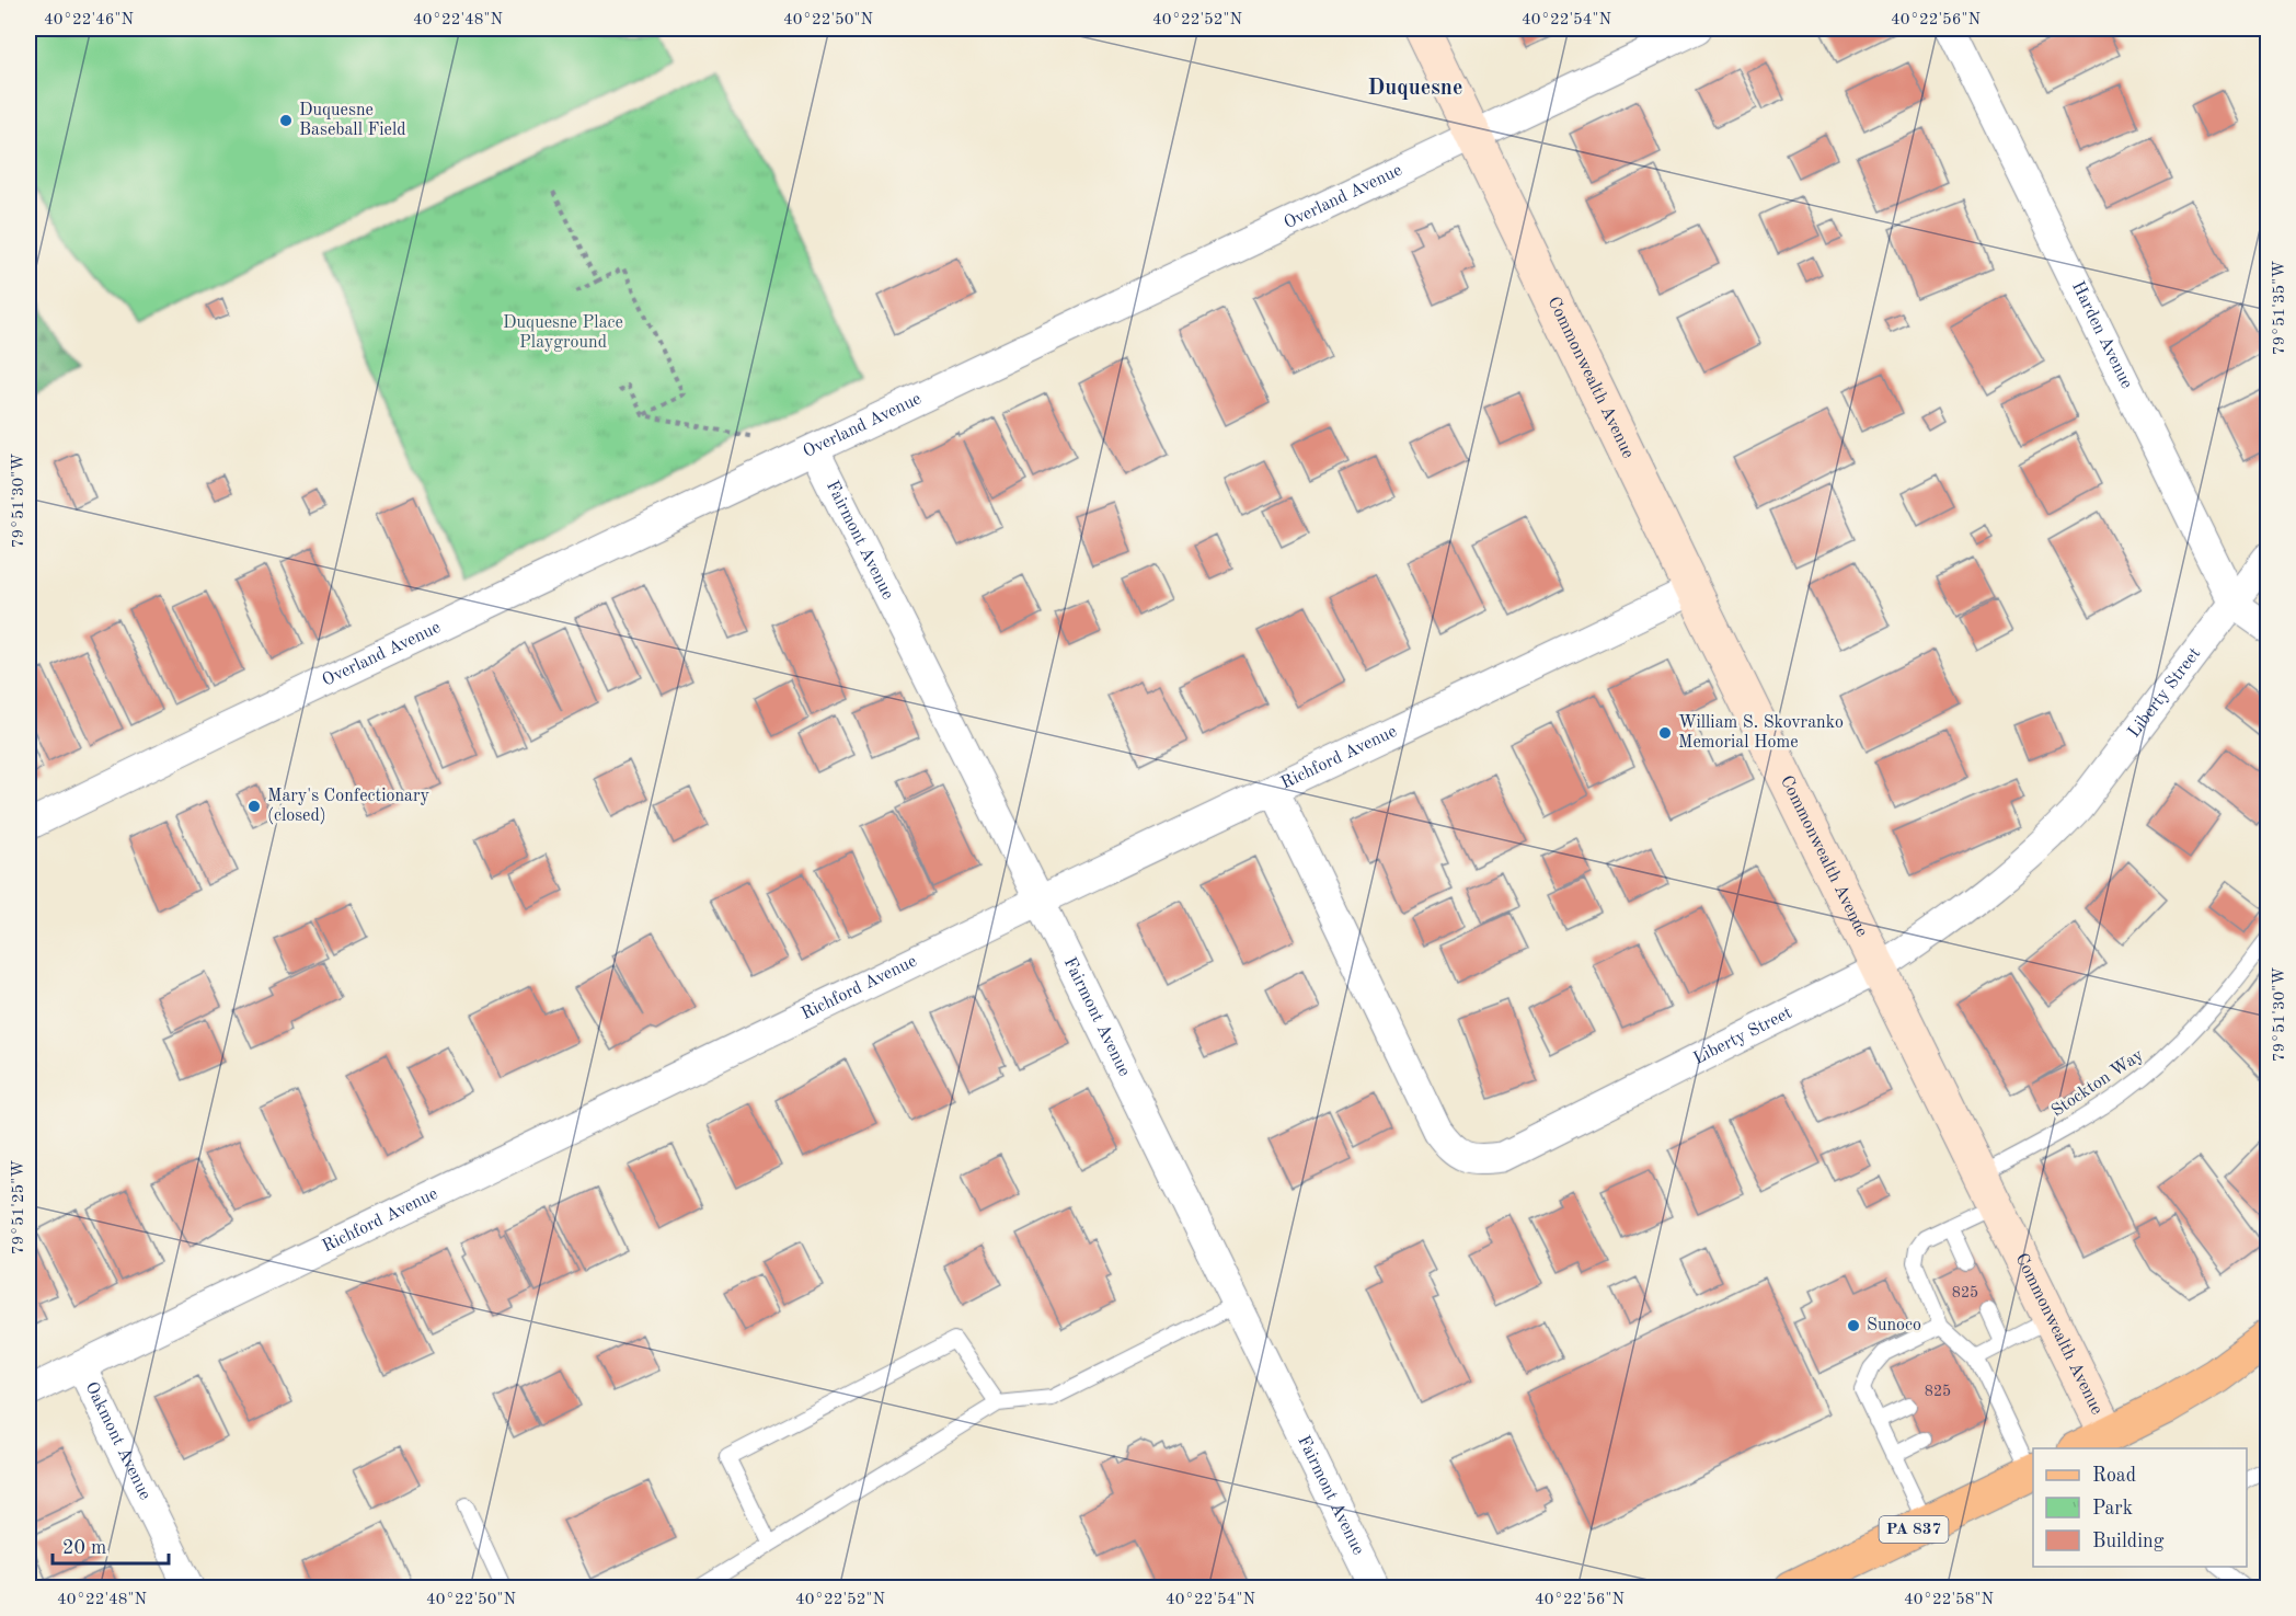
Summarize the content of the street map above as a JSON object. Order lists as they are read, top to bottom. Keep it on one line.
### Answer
{"streets":{"main road":["PA 837"],"street":["Overland Avenue","Harden Avenue","Commonwealth Avenue","Fairmont Avenue","Liberty Street","Richford Avenue","Oakmont Avenue"],"lane":["Stockton Way"]},"crossings":[["Overland Avenue","Commonwealth Avenue"],["Overland Avenue","Fairmont Avenue"],["Harden Avenue","Liberty Street"],["Commonwealth Avenue","Liberty Street"],["Commonwealth Avenue","Richford Avenue"],["Commonwealth Avenue","Stockton Way"],["Fairmont Avenue","Richford Avenue"],["Liberty Street","Richford Avenue"],["Richford Avenue","Oakmont Avenue"]],"districts":["Duquesne"],"parks":["Duquesne Place Playground"],"places":["Duquesne Baseball Field","William S. Skovranko Memorial Home","Mary's Confectionary (closed)","Sunoco"],"house_numbers":["825","825"],"legend":["Road","Park","Building"],"scale_bar":"20 m","coordinates":["40°22'46\"N","40°22'48\"N","40°22'50\"N","40°22'52\"N","40°22'54\"N","40°22'56\"N","79°51'35\"W","79°51'30\"W","79°51'25\"W","40°22'58\"N"]}
